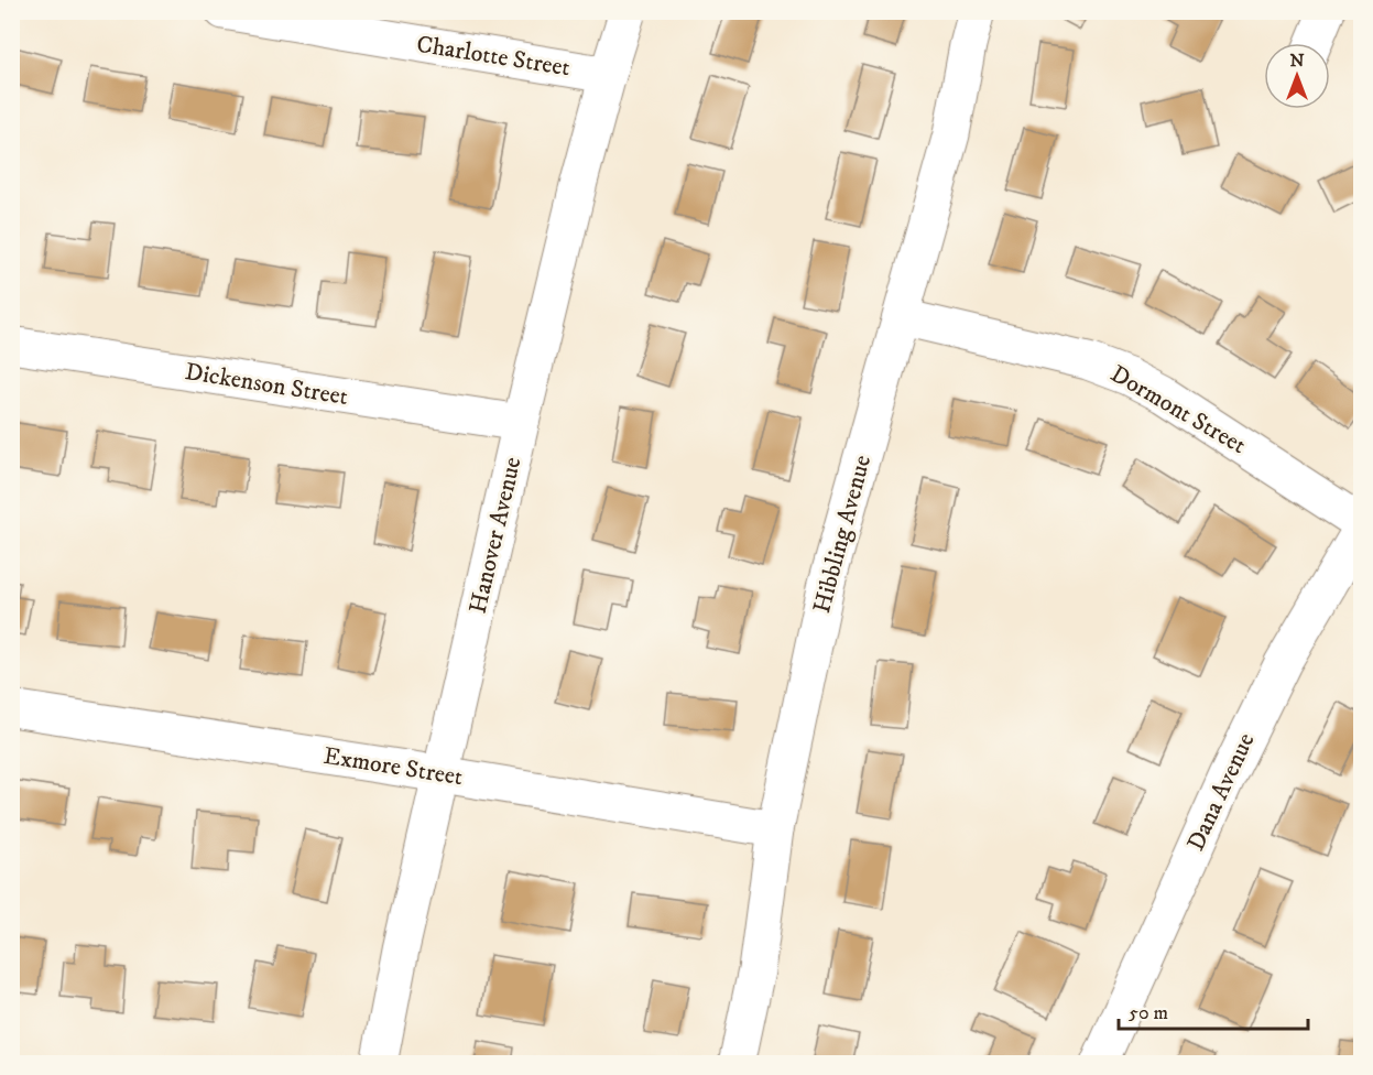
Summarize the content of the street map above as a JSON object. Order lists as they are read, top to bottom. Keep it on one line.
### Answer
{"streets":{"street":["Charlotte Street","Dickenson Street","Dormont Street","Hibbling Avenue","Hanover Avenue","Exmore Street","Dana Avenue"]},"crossings":[["Charlotte Street","Hanover Avenue"],["Dickenson Street","Hanover Avenue"],["Dormont Street","Hibbling Avenue"],["Hibbling Avenue","Exmore Street"],["Hanover Avenue","Exmore Street"]],"scale_bar":"50 m","north":"top"}
